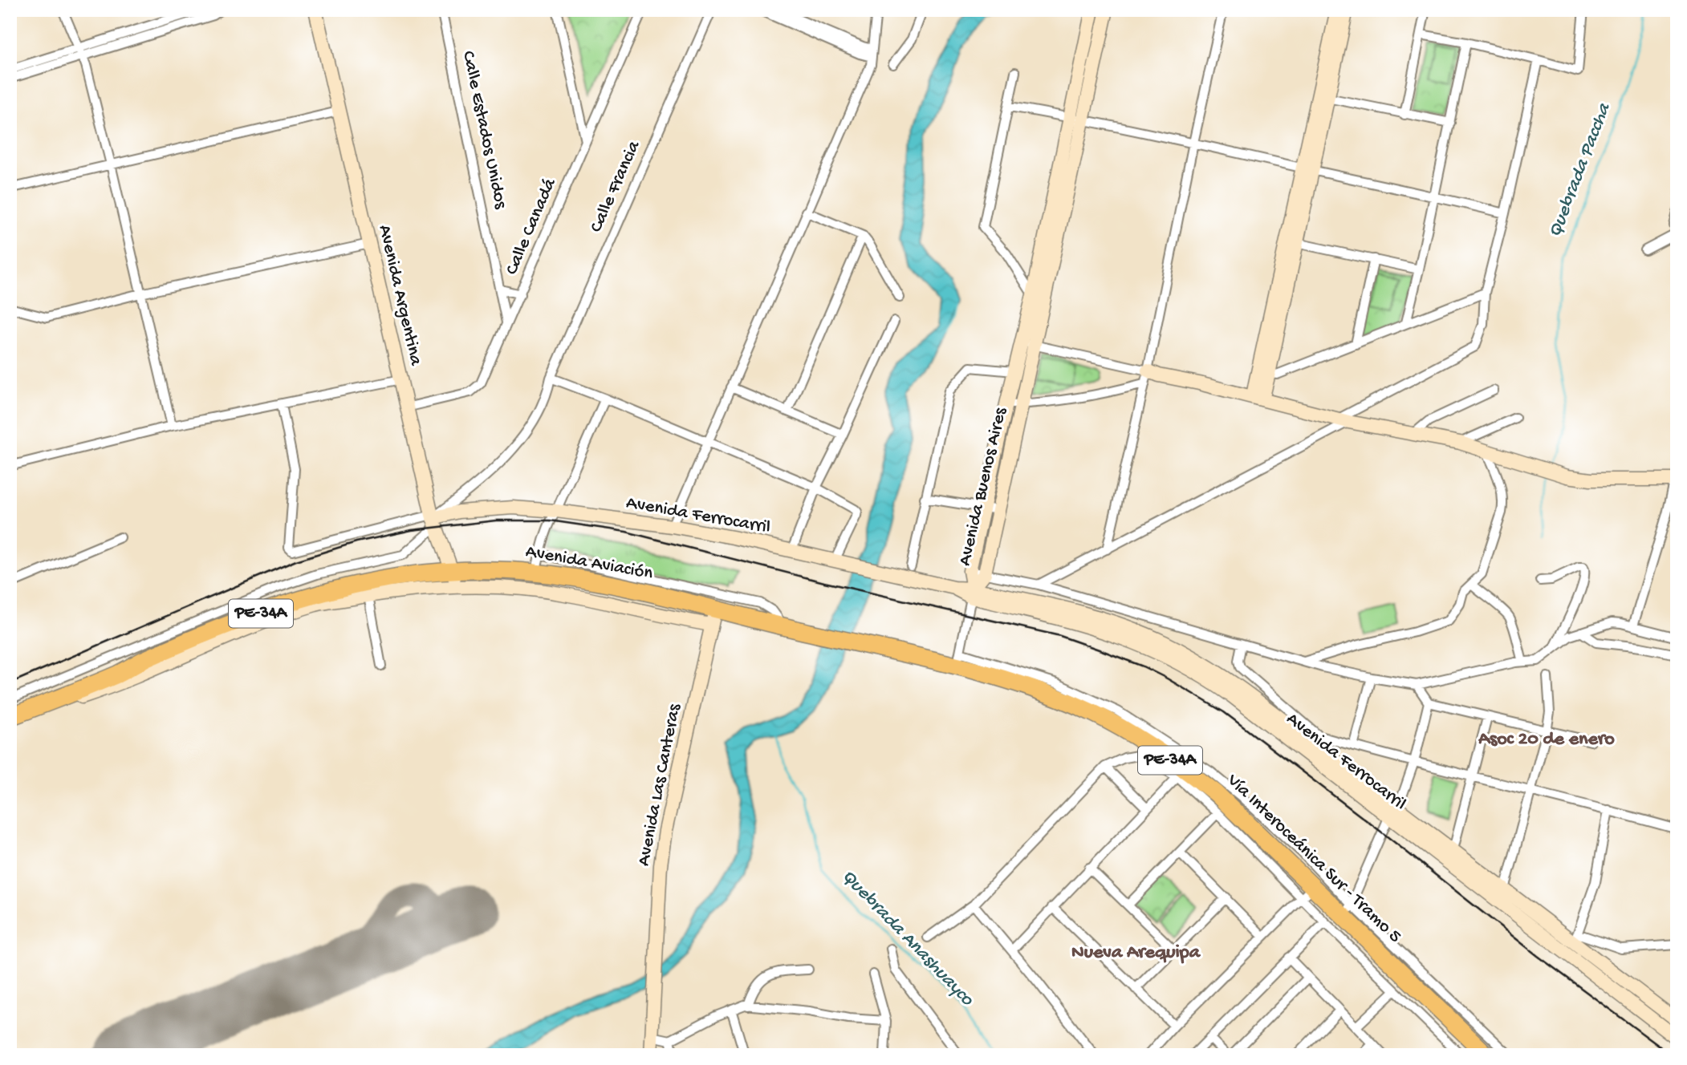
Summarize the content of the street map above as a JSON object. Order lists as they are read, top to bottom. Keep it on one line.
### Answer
{"streets":{"highway":["Avenida Aviación","PE-34A","Vía Interoceánica Sur - Tramo 5"],"street":["Calle Estados Unidos","Calle Francia","Calle Canadá","Avenida Argentina","Avenida Buenos Aires","Avenida Ferrocarril","Avenida Las Canteras"]},"crossings":[["Calle Estados Unidos","Calle Canadá"],["Calle Francia","Avenida Argentina"],["Calle Francia","Avenida Ferrocarril"],["Calle Canadá","Avenida Argentina"],["Avenida Argentina","Avenida Ferrocarril"],["Avenida Argentina","Avenida Aviación"],["Avenida Buenos Aires","Avenida Ferrocarril"],["Avenida Aviación","Avenida Las Canteras"],["Avenida Aviación","Vía Interoceánica Sur - Tramo 5"]],"districts":["Asoc 20 de enero","Nueva Arequipa"],"water":["Quebrada Paccha","Quebrada Anashuayco"]}
